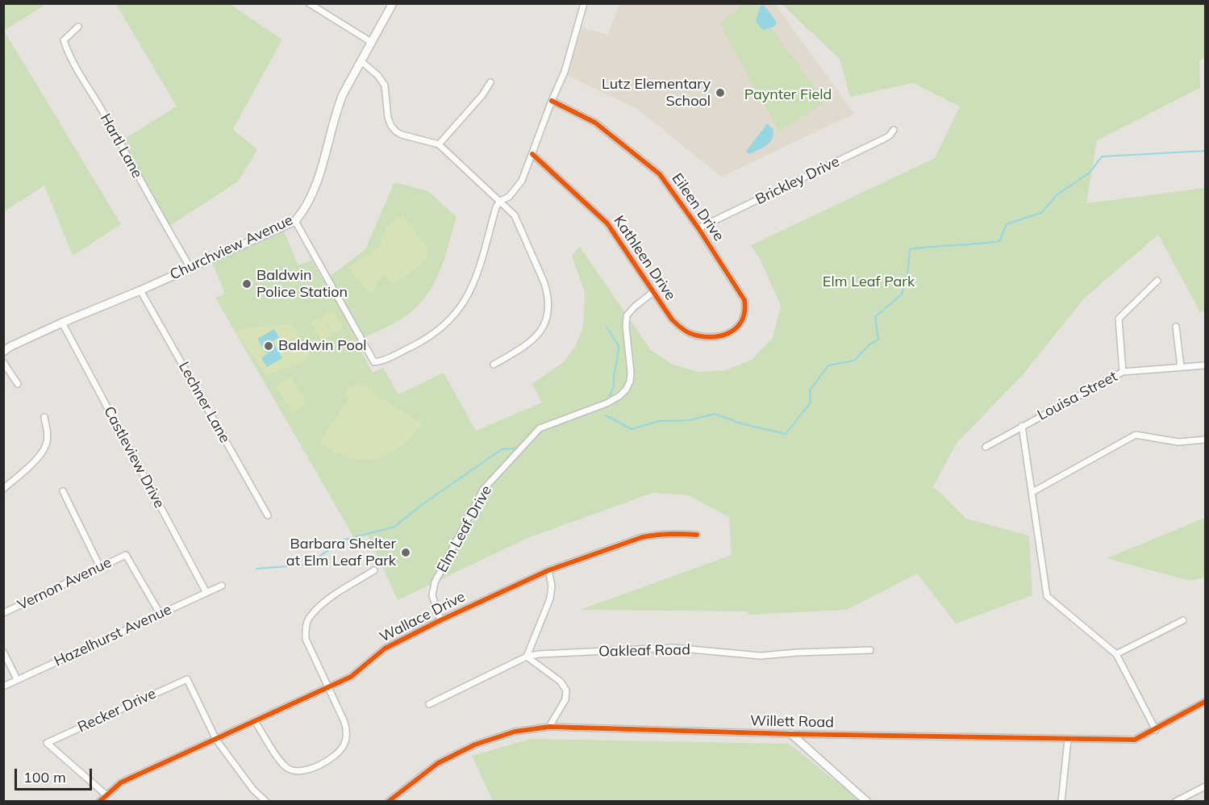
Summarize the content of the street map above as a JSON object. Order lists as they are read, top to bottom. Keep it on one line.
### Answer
{"streets":{"street":["Hartl Lane","Brickley Drive","Eileen Drive","Churchview Avenue","Kathleen Drive","Louisa Street","Lechner Lane","Castleview Drive","Elm Leaf Drive","Vernon Avenue","Wallace Drive","Hazelhurst Avenue","Oakleaf Road","Recker Drive","Willett Road"]},"crossings":[["Hartl Lane","Churchview Avenue"],["Brickley Drive","Eileen Drive"],["Eileen Drive","Kathleen Drive"],["Churchview Avenue","Lechner Lane"],["Churchview Avenue","Castleview Drive"],["Kathleen Drive","Elm Leaf Drive"],["Castleview Drive","Hazelhurst Avenue"],["Elm Leaf Drive","Wallace Drive"],["Vernon Avenue","Hazelhurst Avenue"],["Wallace Drive","Recker Drive"]],"parks":["Paynter Field","Elm Leaf Park"],"places":["Lutz Elementary School","Baldwin Police Station","Baldwin Pool","Barbara Shelter at Elm Leaf Park"],"scale_bar":"100 m"}
